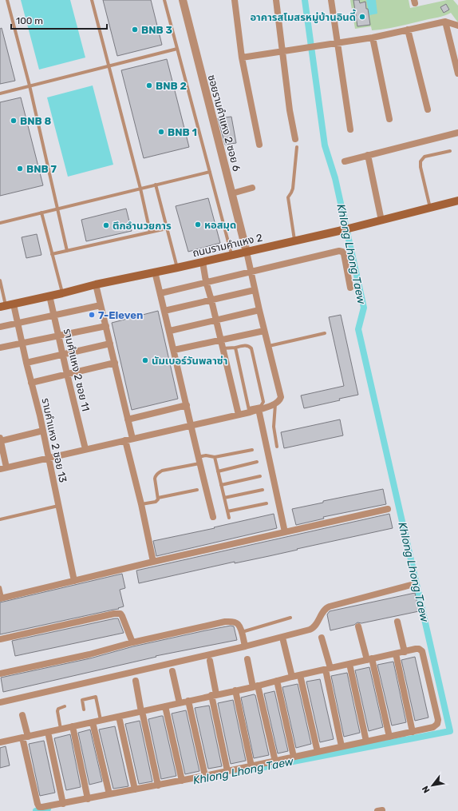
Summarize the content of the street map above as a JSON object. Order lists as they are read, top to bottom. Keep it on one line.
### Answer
{"streets":{"main road":["ถนนรามคำแหง 2"],"street":["ซอยรามคำแหง 2 ซอย 6","รามคำแหง 2 ซอย 11","รามคำแหง 2 ซอย 13"]},"crossings":[["ซอยรามคำแหง 2 ซอย 6","ถนนรามคำแหง 2"],["ถนนรามคำแหง 2","รามคำแหง 2 ซอย 11"],["ถนนรามคำแหง 2","รามคำแหง 2 ซอย 13"]],"water":["Khlong Lhong Taew"],"places":["อาคารสโมสรหมู่บ้านอินดี้","BNB 3","BNB 2","BNB 8","BNB 1","BNB 7","หอสมุด","ตึกอำนวยการ","7-Eleven","นัมเบอร์วันพลาซ่า"],"scale_bar":"100 m","north":"bottom left"}
